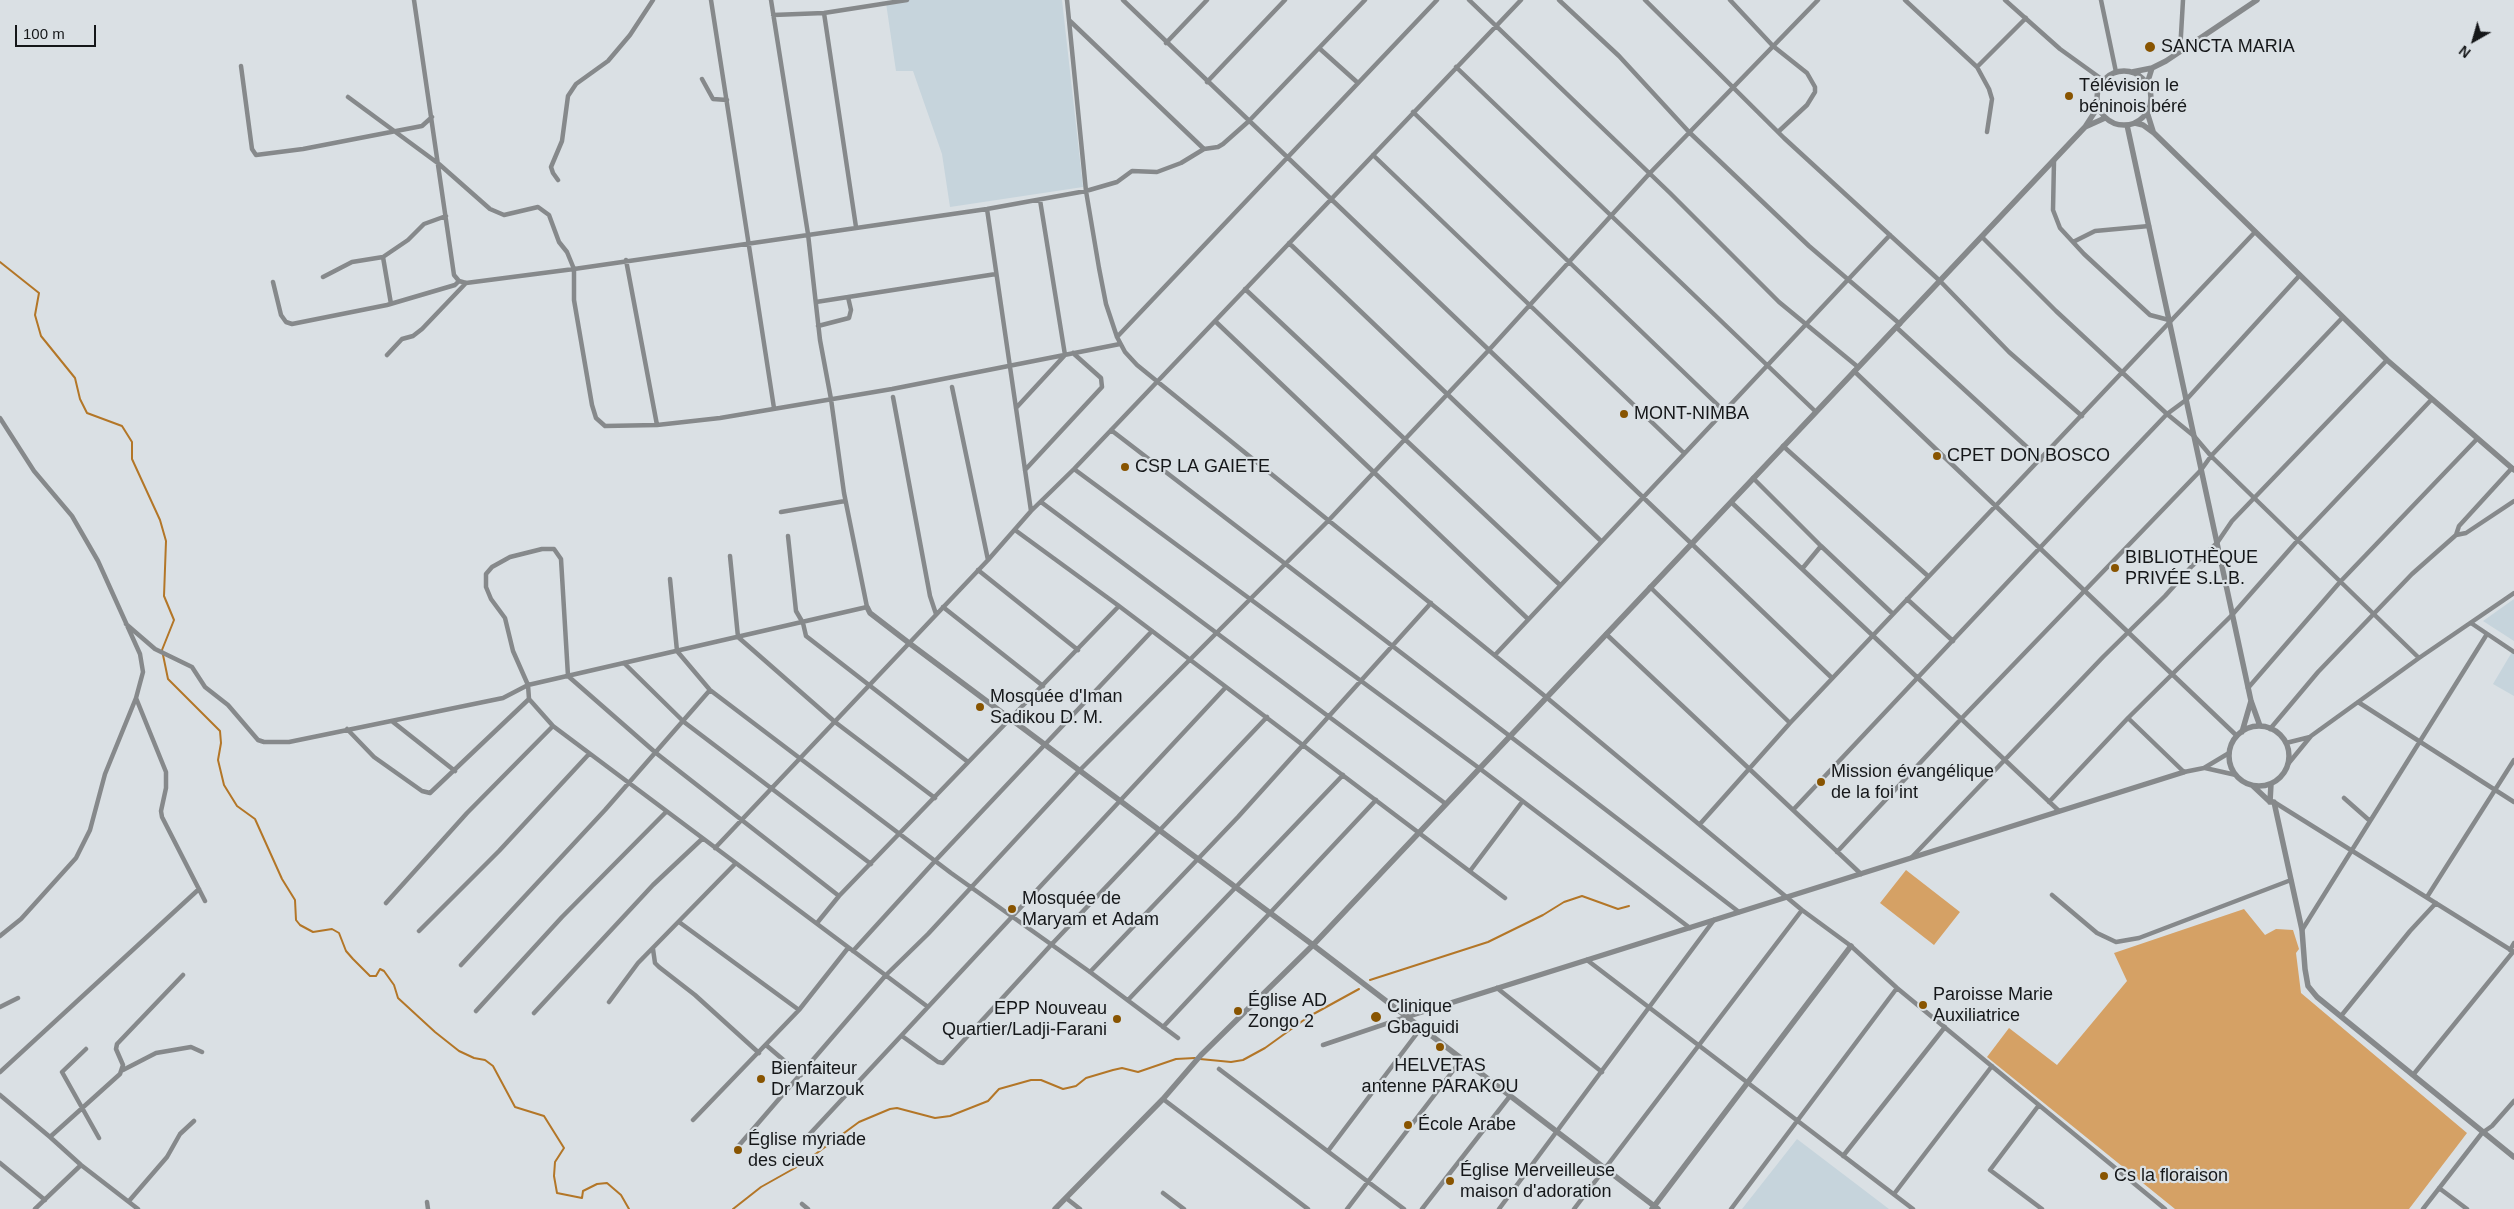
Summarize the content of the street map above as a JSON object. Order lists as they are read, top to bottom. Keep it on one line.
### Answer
{"places":["SANCTA MARIA","Télévision le béninois béré","MONT-NIMBA","CPET DON BOSCO","CSP LA GAIETE","BIBLIOTHÈQUE PRIVÉE S.L.B.","Mosquée d'Iman Sadikou D. M.","Mission évangélique de la foi int","Mosquée de Maryam et Adam","Paroisse Marie Auxiliatrice","Église AD Zongo 2","Clinique Gbaguidi","EPP Nouveau Quartier/Ladji-Farani","HELVETAS antenne PARAKOU","Bienfaiteur Dr Marzouk","École Arabe","Église myriade des cieux","Cs la floraison","Église Merveilleuse maison d'adoration"],"scale_bar":"100 m","north":"bottom left"}
